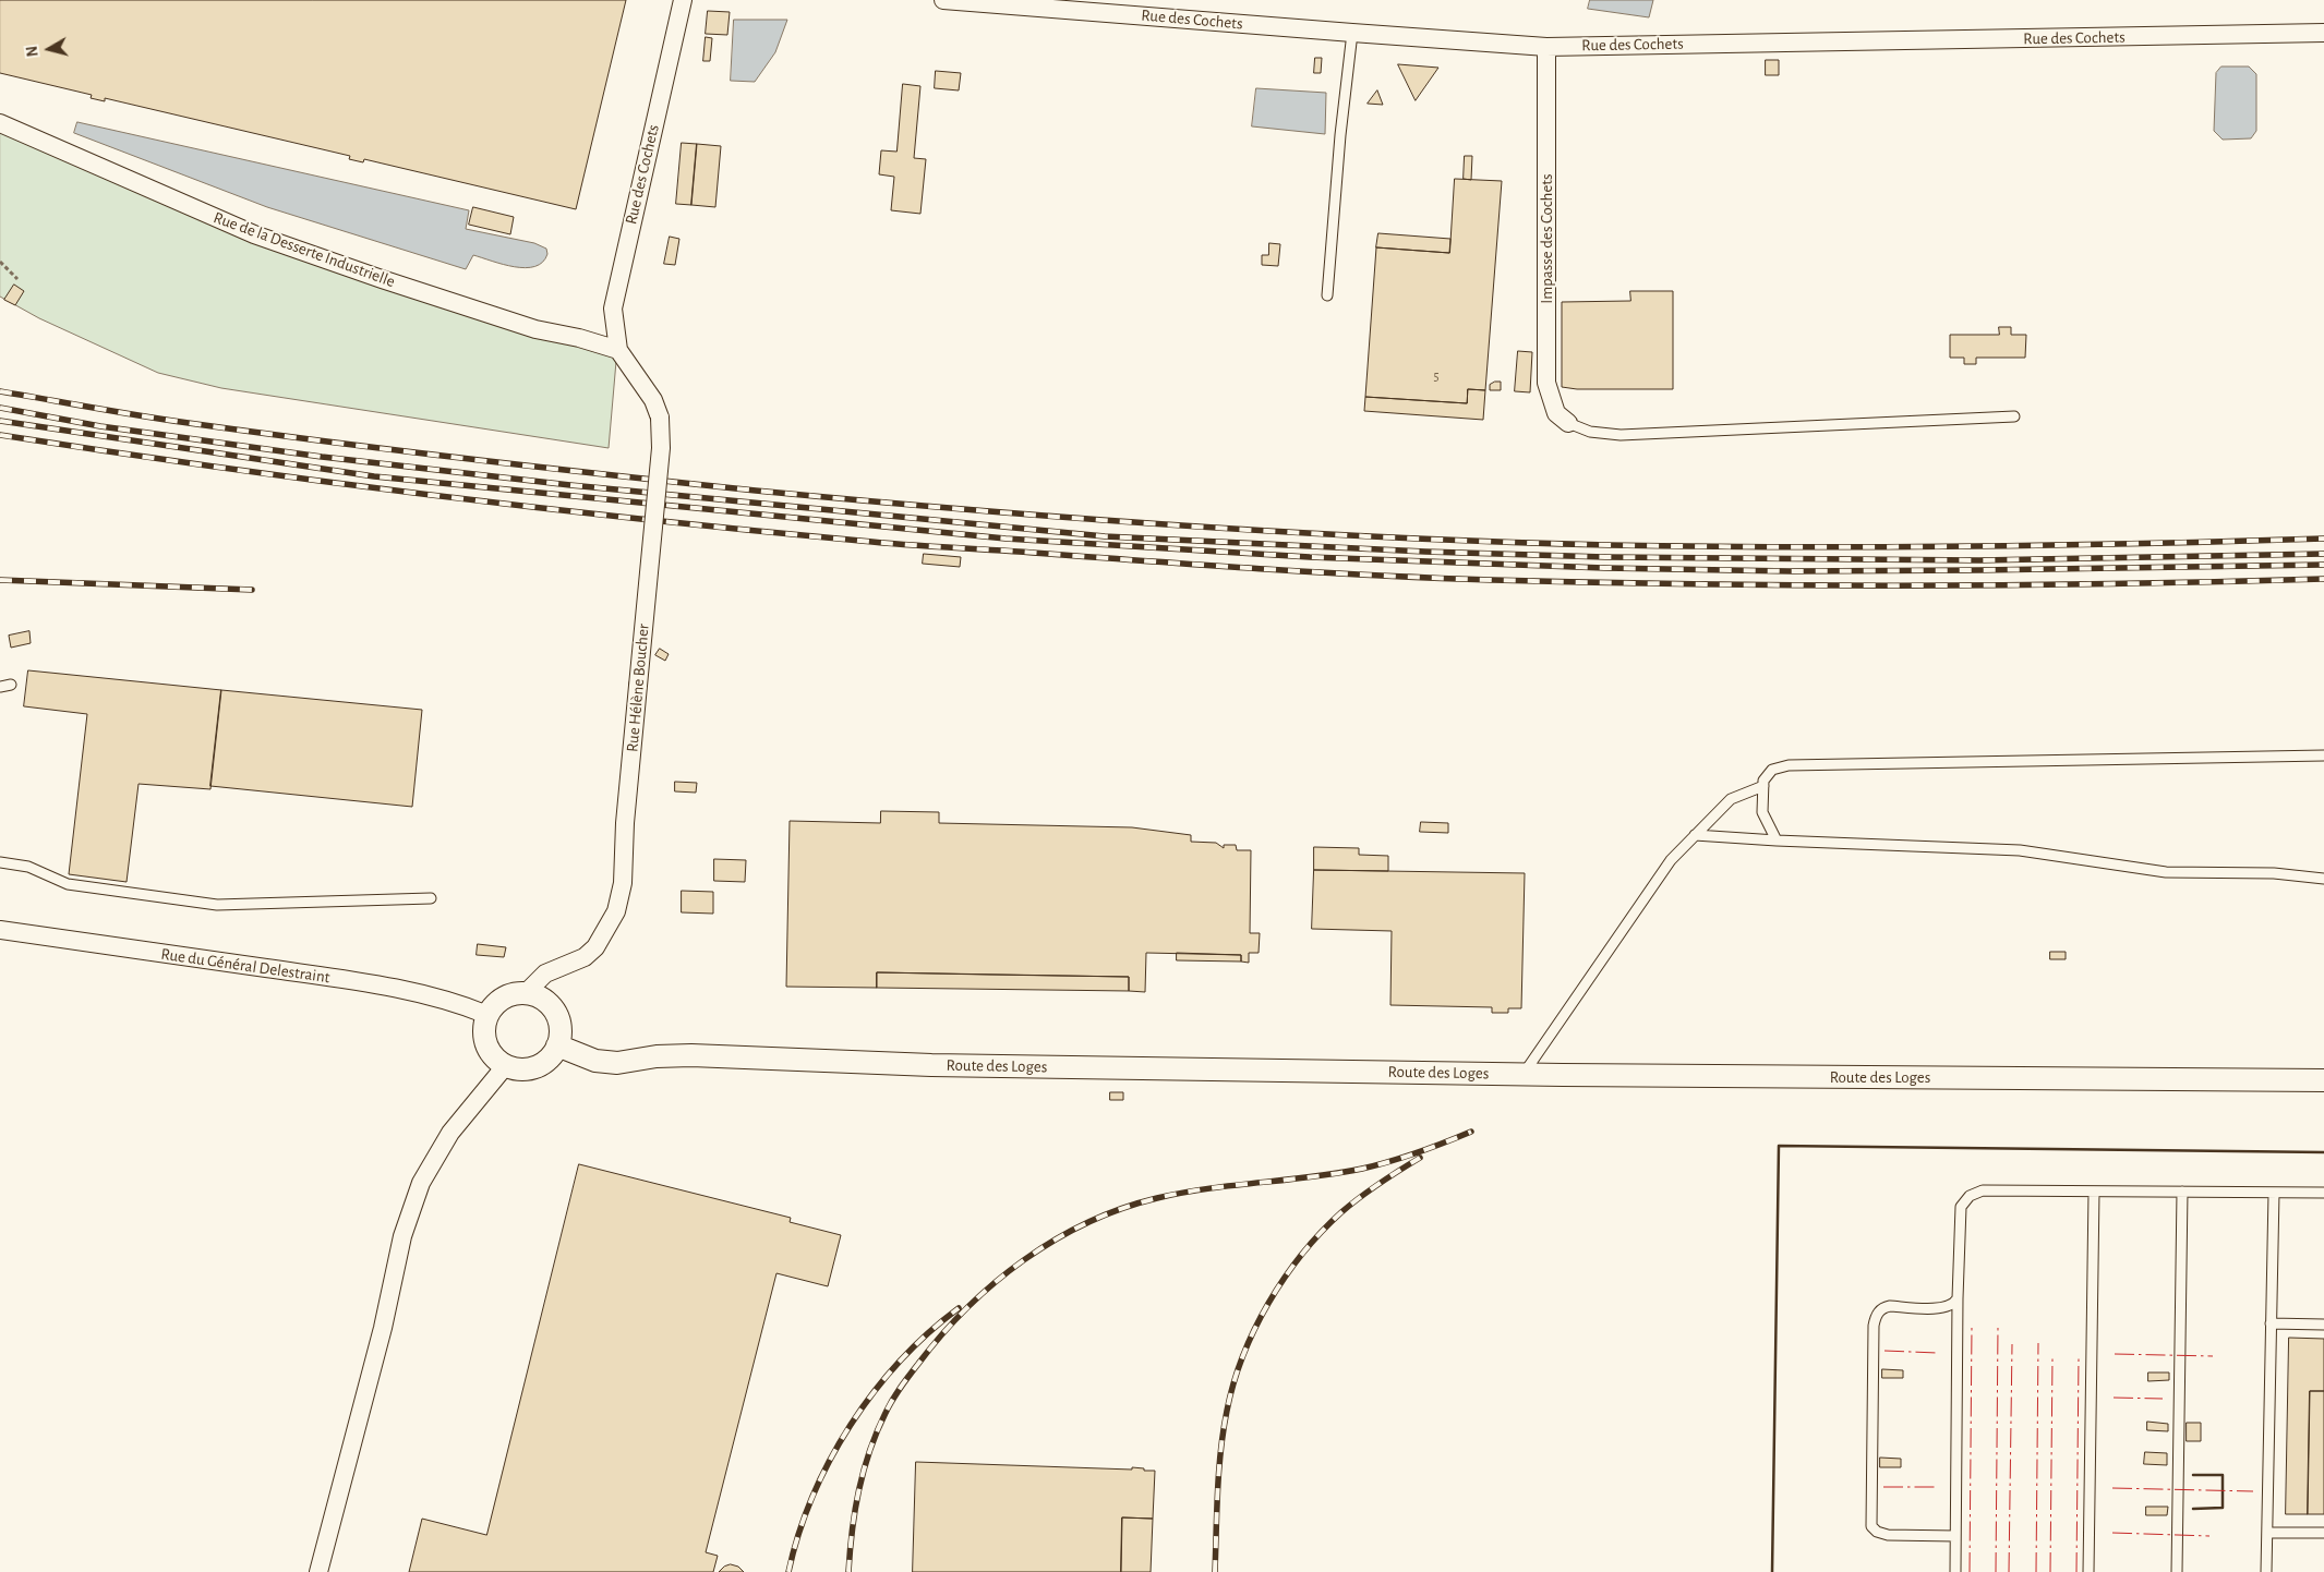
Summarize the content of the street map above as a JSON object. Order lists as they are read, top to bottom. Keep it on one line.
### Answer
{"streets":{"street":["Rue des Cochets","Impasse des Cochets","Rue de la Desserte Industrielle","Rue Hélène Boucher","Rue du Général Delestraint","Route des Loges"]},"crossings":[["Rue des Cochets","Impasse des Cochets"],["Rue des Cochets","Rue de la Desserte Industrielle"],["Rue des Cochets","Rue Hélène Boucher"],["Rue de la Desserte Industrielle","Rue Hélène Boucher"],["Rue Hélène Boucher","Rue du Général Delestraint"],["Rue Hélène Boucher","Route des Loges"],["Rue du Général Delestraint","Route des Loges"]],"house_numbers":["5"],"north":"left"}
